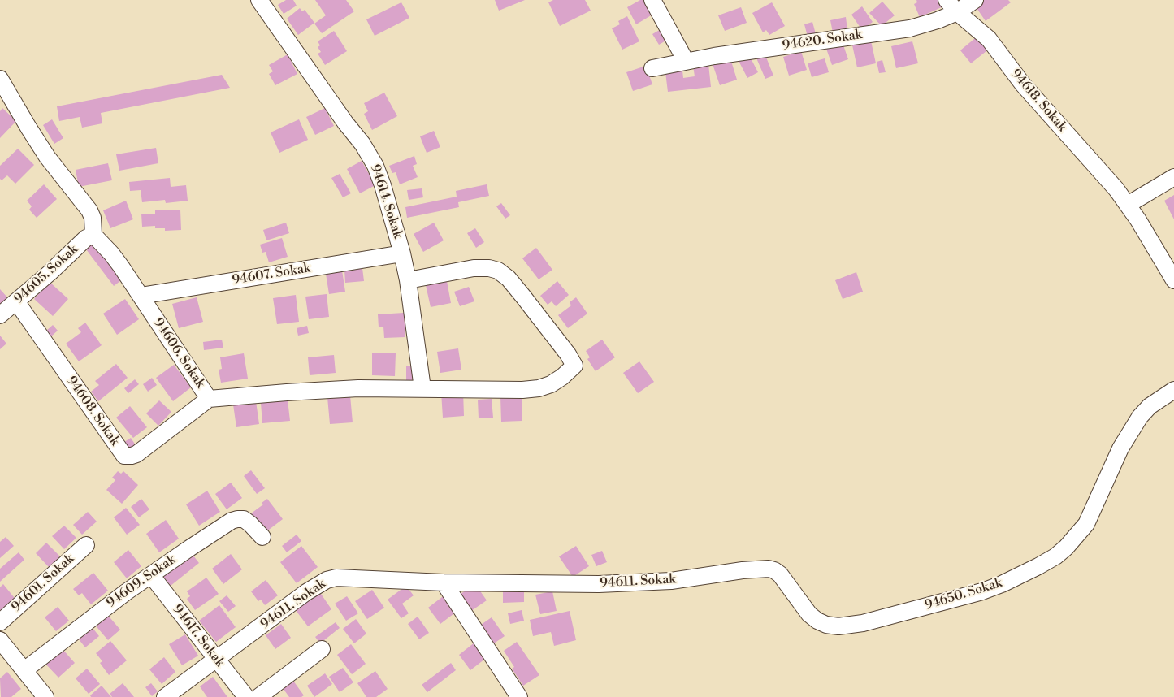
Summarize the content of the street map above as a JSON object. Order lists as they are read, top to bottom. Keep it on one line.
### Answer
{"streets":{"street":["94620. Sokak","94618. Sokak","94614. Sokak","94605. Sokak","94607. Sokak","94606. Sokak","94608. Sokak","94609. Sokak","94611. Sokak","94601. Sokak","94650. Sokak","94617. Sokak"]},"crossings":[["94620. Sokak","94618. Sokak"],["94614. Sokak","94607. Sokak"],["94614. Sokak","94606. Sokak"],["94605. Sokak","94606. Sokak"],["94605. Sokak","94608. Sokak"],["94607. Sokak","94606. Sokak"],["94606. Sokak","94608. Sokak"],["94609. Sokak","94617. Sokak"],["94611. Sokak","94650. Sokak"],["94611. Sokak","94617. Sokak"]]}
